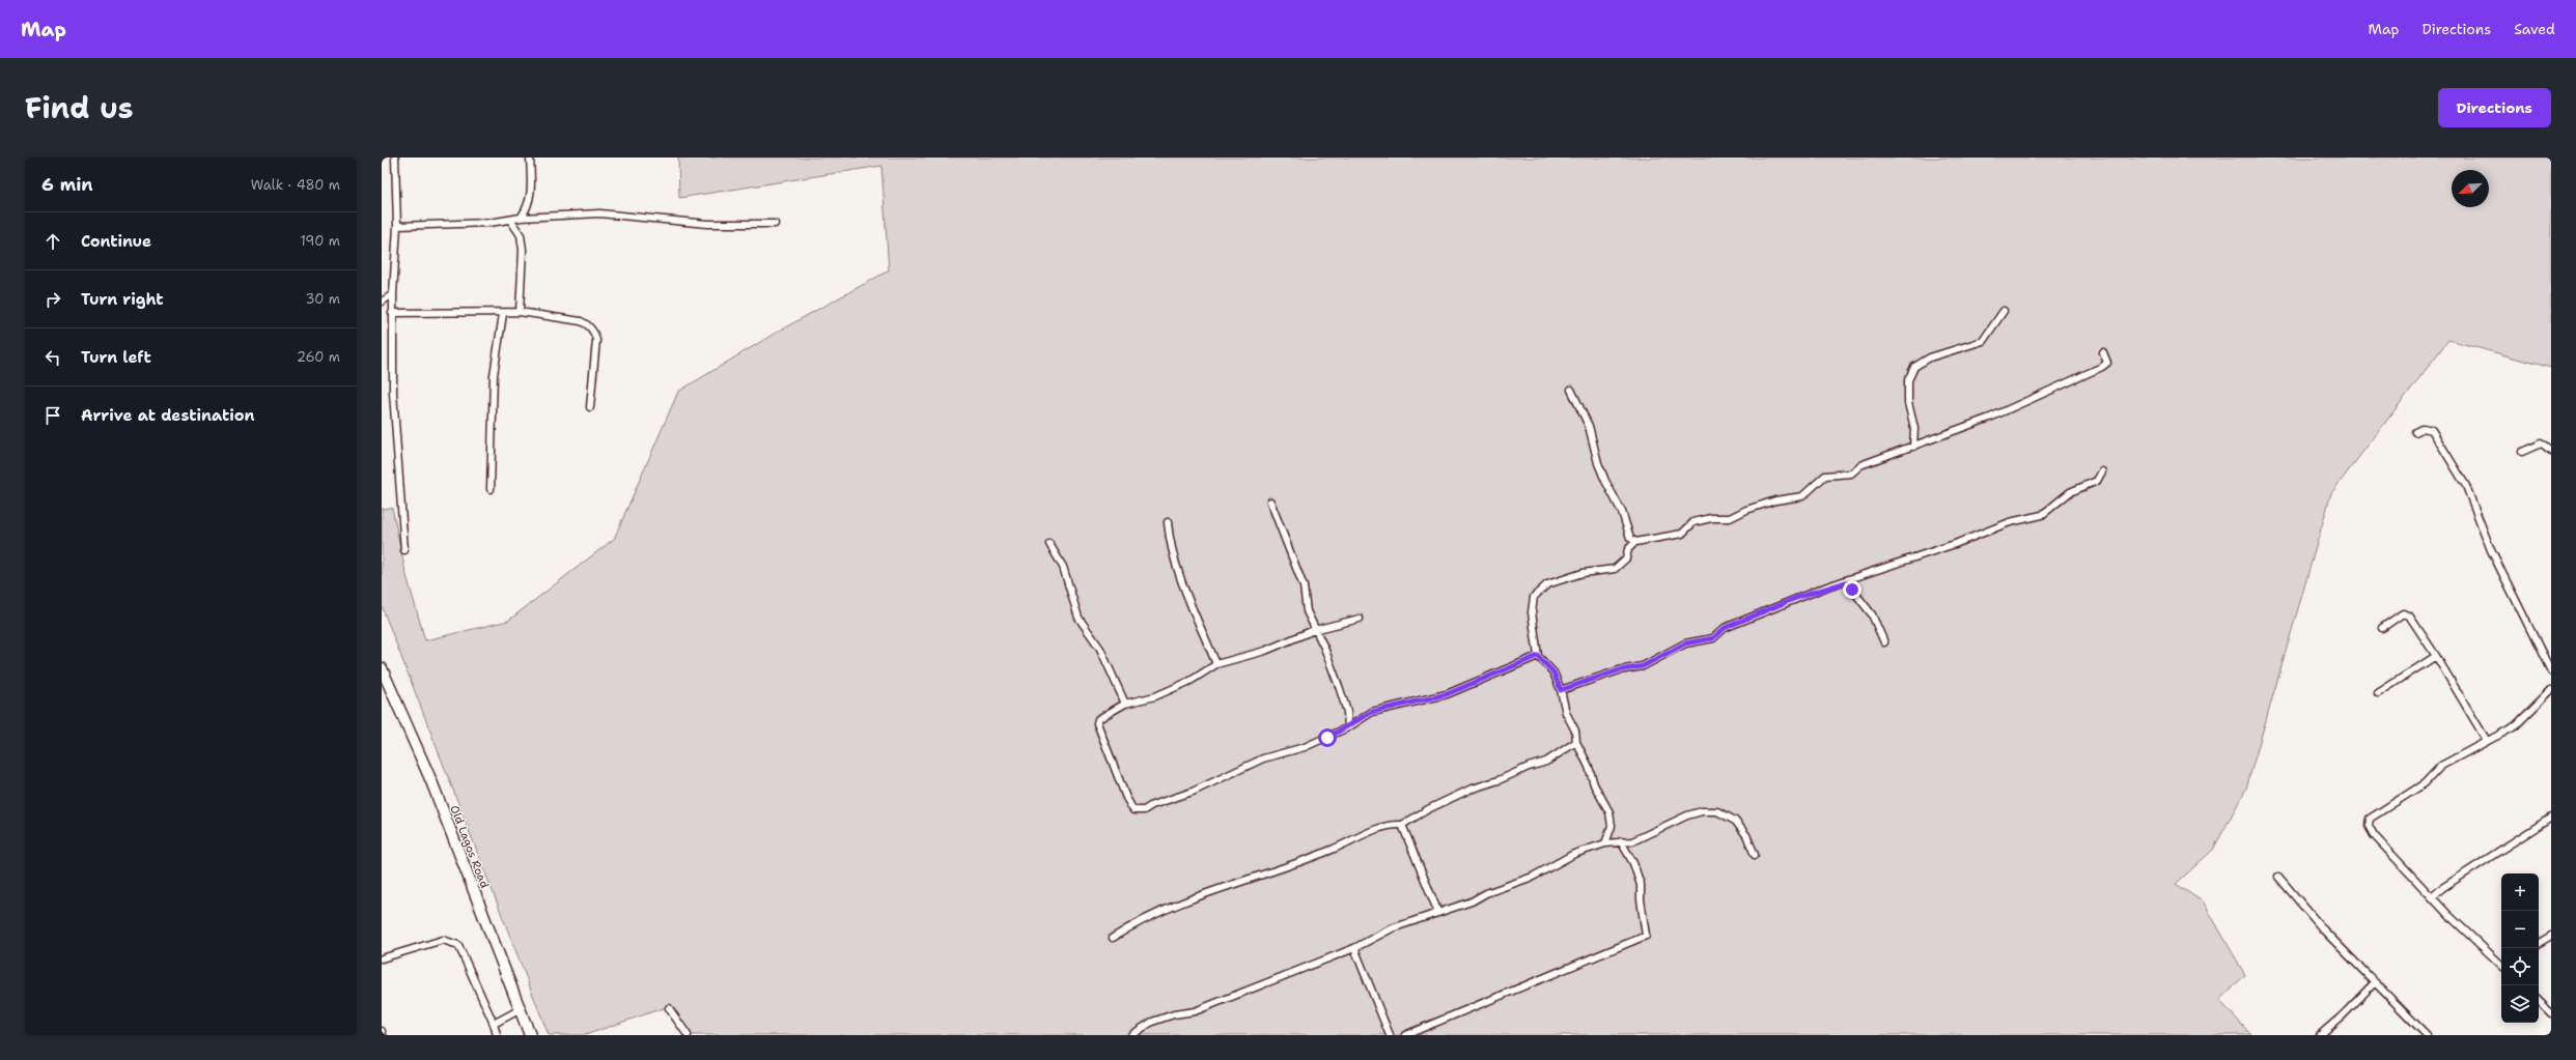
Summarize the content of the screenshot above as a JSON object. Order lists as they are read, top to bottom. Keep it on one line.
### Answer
{"streets":{"main road":["Old Lagos Road"]},"north":"bottom left","page":{"header":"Map","nav":["Map","Directions","Saved"],"title":"Find us","buttons":"Directions","heading":["6 min","Walk · 480 m"],"list":[["Continue","190 m"],["Turn right","30 m"],["Turn left","260 m"],"Arrive at destination"],"map_buttons":["+","−"]}}
